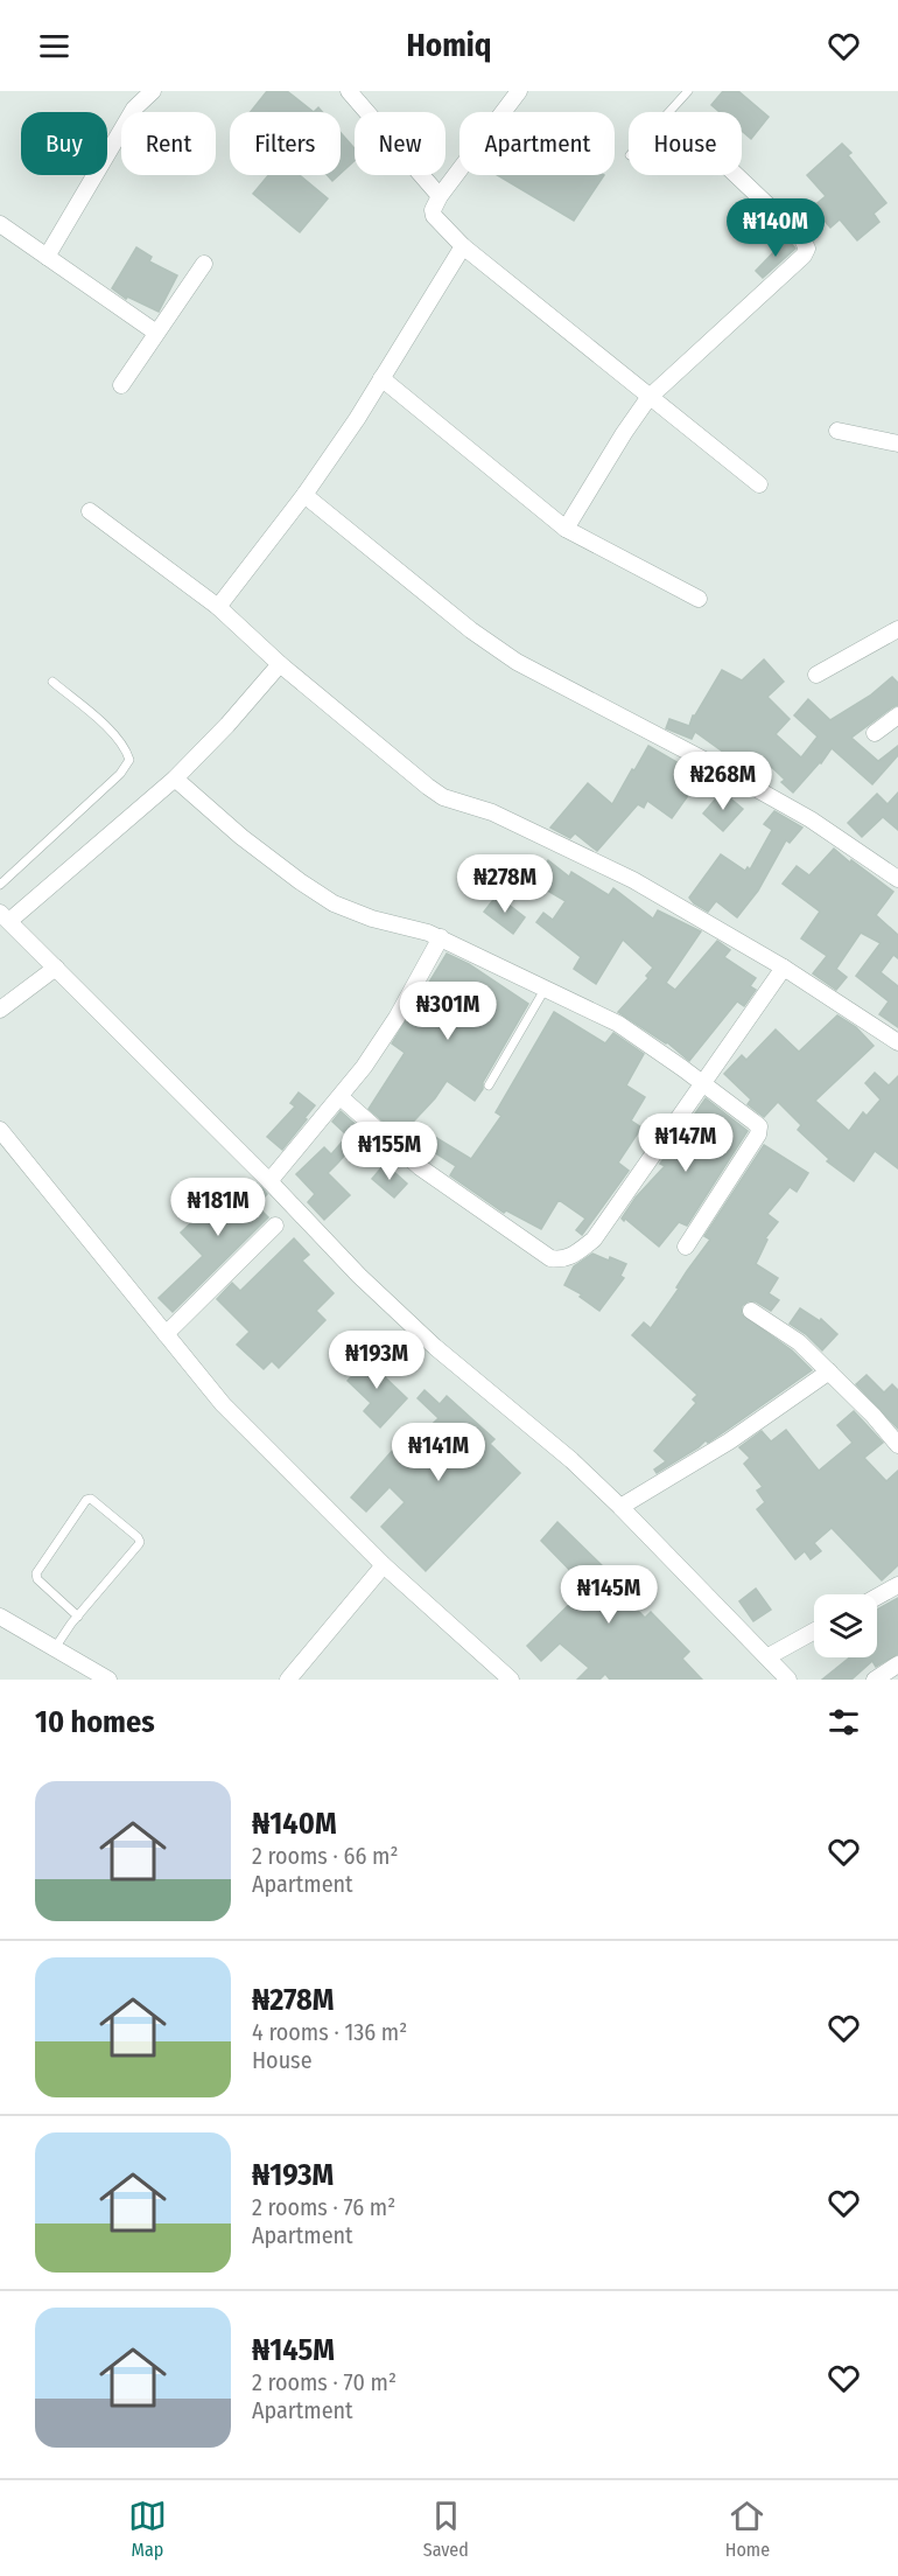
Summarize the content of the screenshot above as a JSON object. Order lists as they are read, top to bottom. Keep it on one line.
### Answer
{"page":{"header":"Homiq","chip":["Buy","Rent","Filters","New","Apartment","House"],"price":["₦140M","₦268M","₦278M","₦301M","₦147M","₦155M","₦181M","₦193M","₦141M","₦145M"],"heading":"10 homes","list":[{"name":"₦140M","note":"2 rooms · 66 m² · Apartment"},{"name":"₦278M","note":"4 rooms · 136 m² · House"},{"name":"₦193M","note":"2 rooms · 76 m² · Apartment"},{"name":"₦145M","note":"2 rooms · 70 m² · Apartment"}],"tabs":["Map","Saved","Home"]}}
